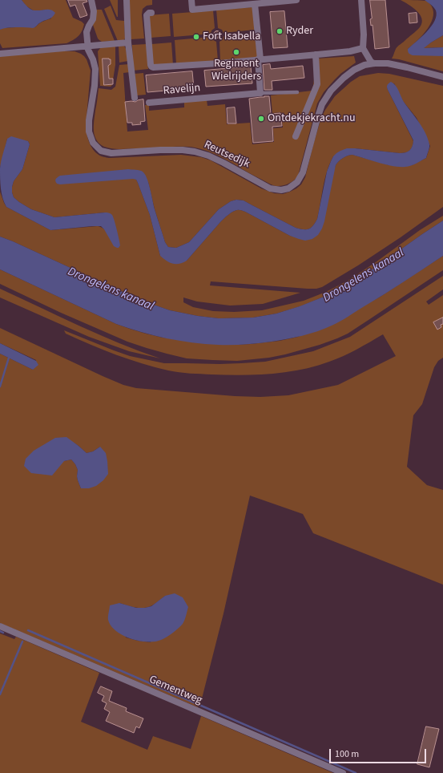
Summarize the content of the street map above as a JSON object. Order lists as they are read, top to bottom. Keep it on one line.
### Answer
{"streets":{"street":["Ravelijn","Reutsedijk","Gementweg"]},"water":["Drongelens kanaal"],"places":["Ryder","Fort Isabella","Regiment Wielrijders","Ontdekjekracht.nu"],"scale_bar":"100 m"}
